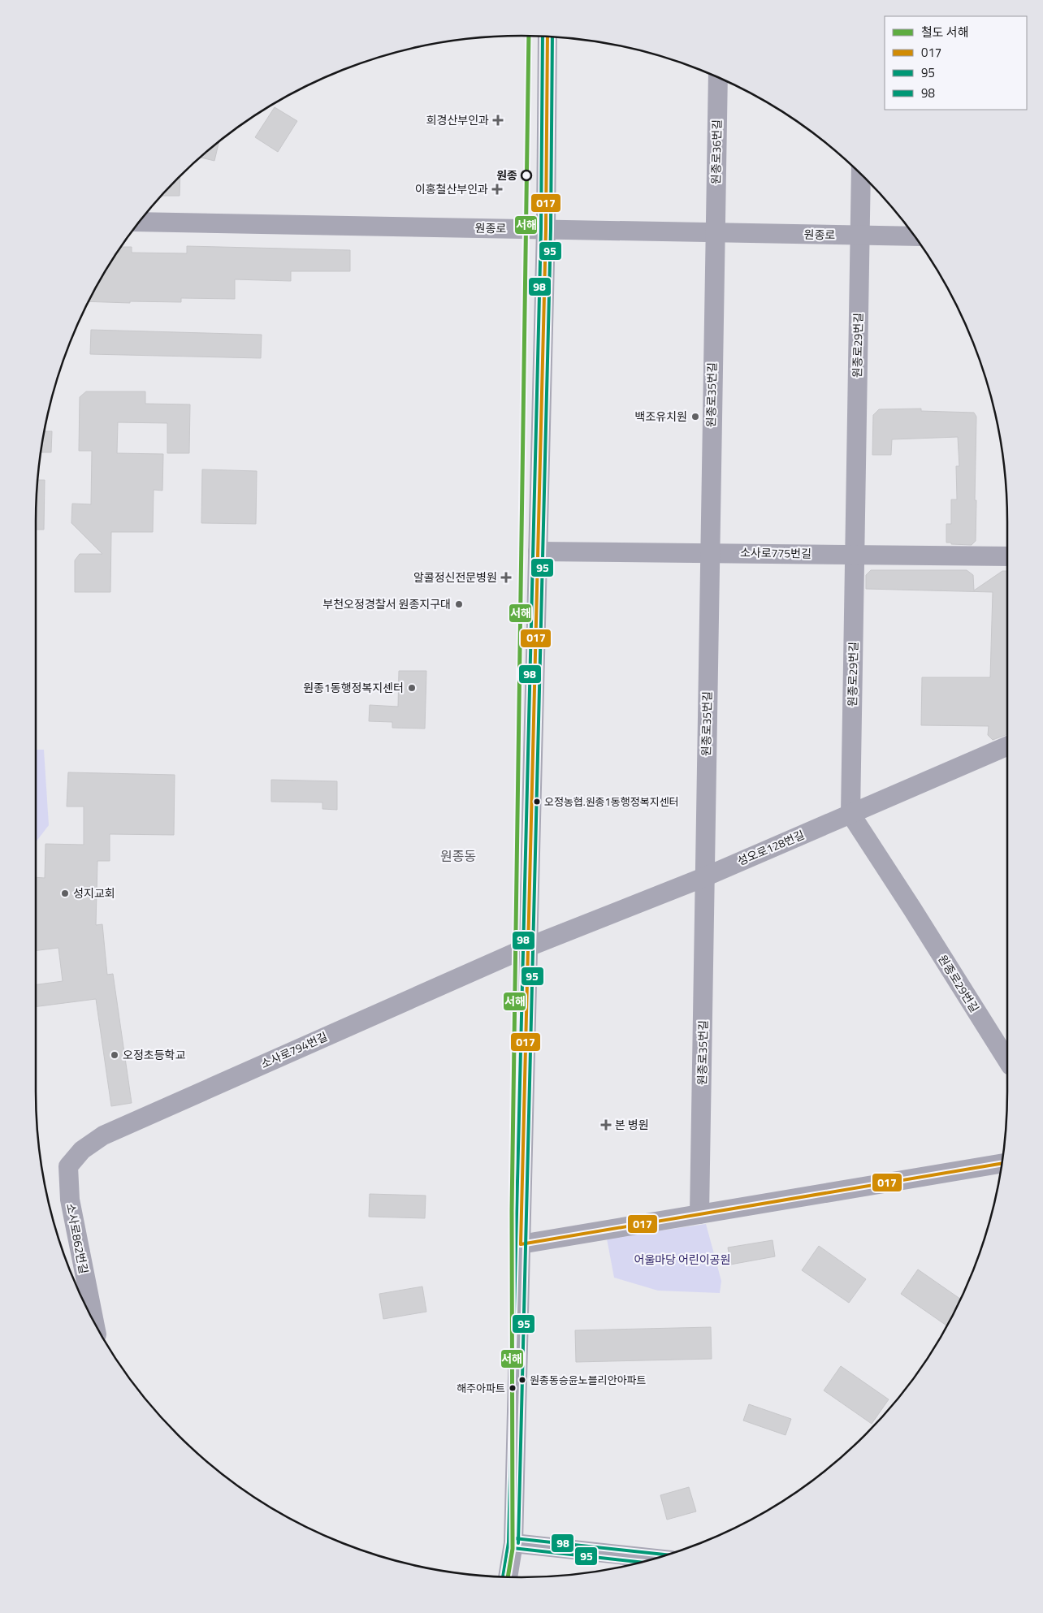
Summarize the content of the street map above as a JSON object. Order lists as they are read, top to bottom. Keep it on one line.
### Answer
{"streets":{"street":["원종로36번길","원종로","원종로29번길","원종로35번길","소사로775번길","성오로128번길","소사로794번길","소사로862번길"]},"crossings":[["원종로36번길","원종로"],["원종로36번길","원종로35번길"],["원종로","원종로29번길"],["원종로","원종로35번길"],["원종로29번길","소사로775번길"],["원종로29번길","성오로128번길"],["원종로35번길","소사로775번길"],["원종로35번길","성오로128번길"],["성오로128번길","소사로794번길"],["소사로794번길","소사로862번길"]],"districts":["원종동"],"parks":["어울마당 어린이공원"],"places":{"health":["희경산부인과","이홍철산부인과","알콜정신전문병원","본 병원"],"other":["원종","백조유치원","부천오정경찰서 원종지구대","원종1동행정복지센터","오정농협.원종1동행정복지센터","성지교회","오정초등학교","원종동승윤노블리안아파트","해주아파트"]},"lines":["rail line 서해","transit line 98","transit line 017","transit line 95"],"legend":["철도 서해","017","95","98"]}
